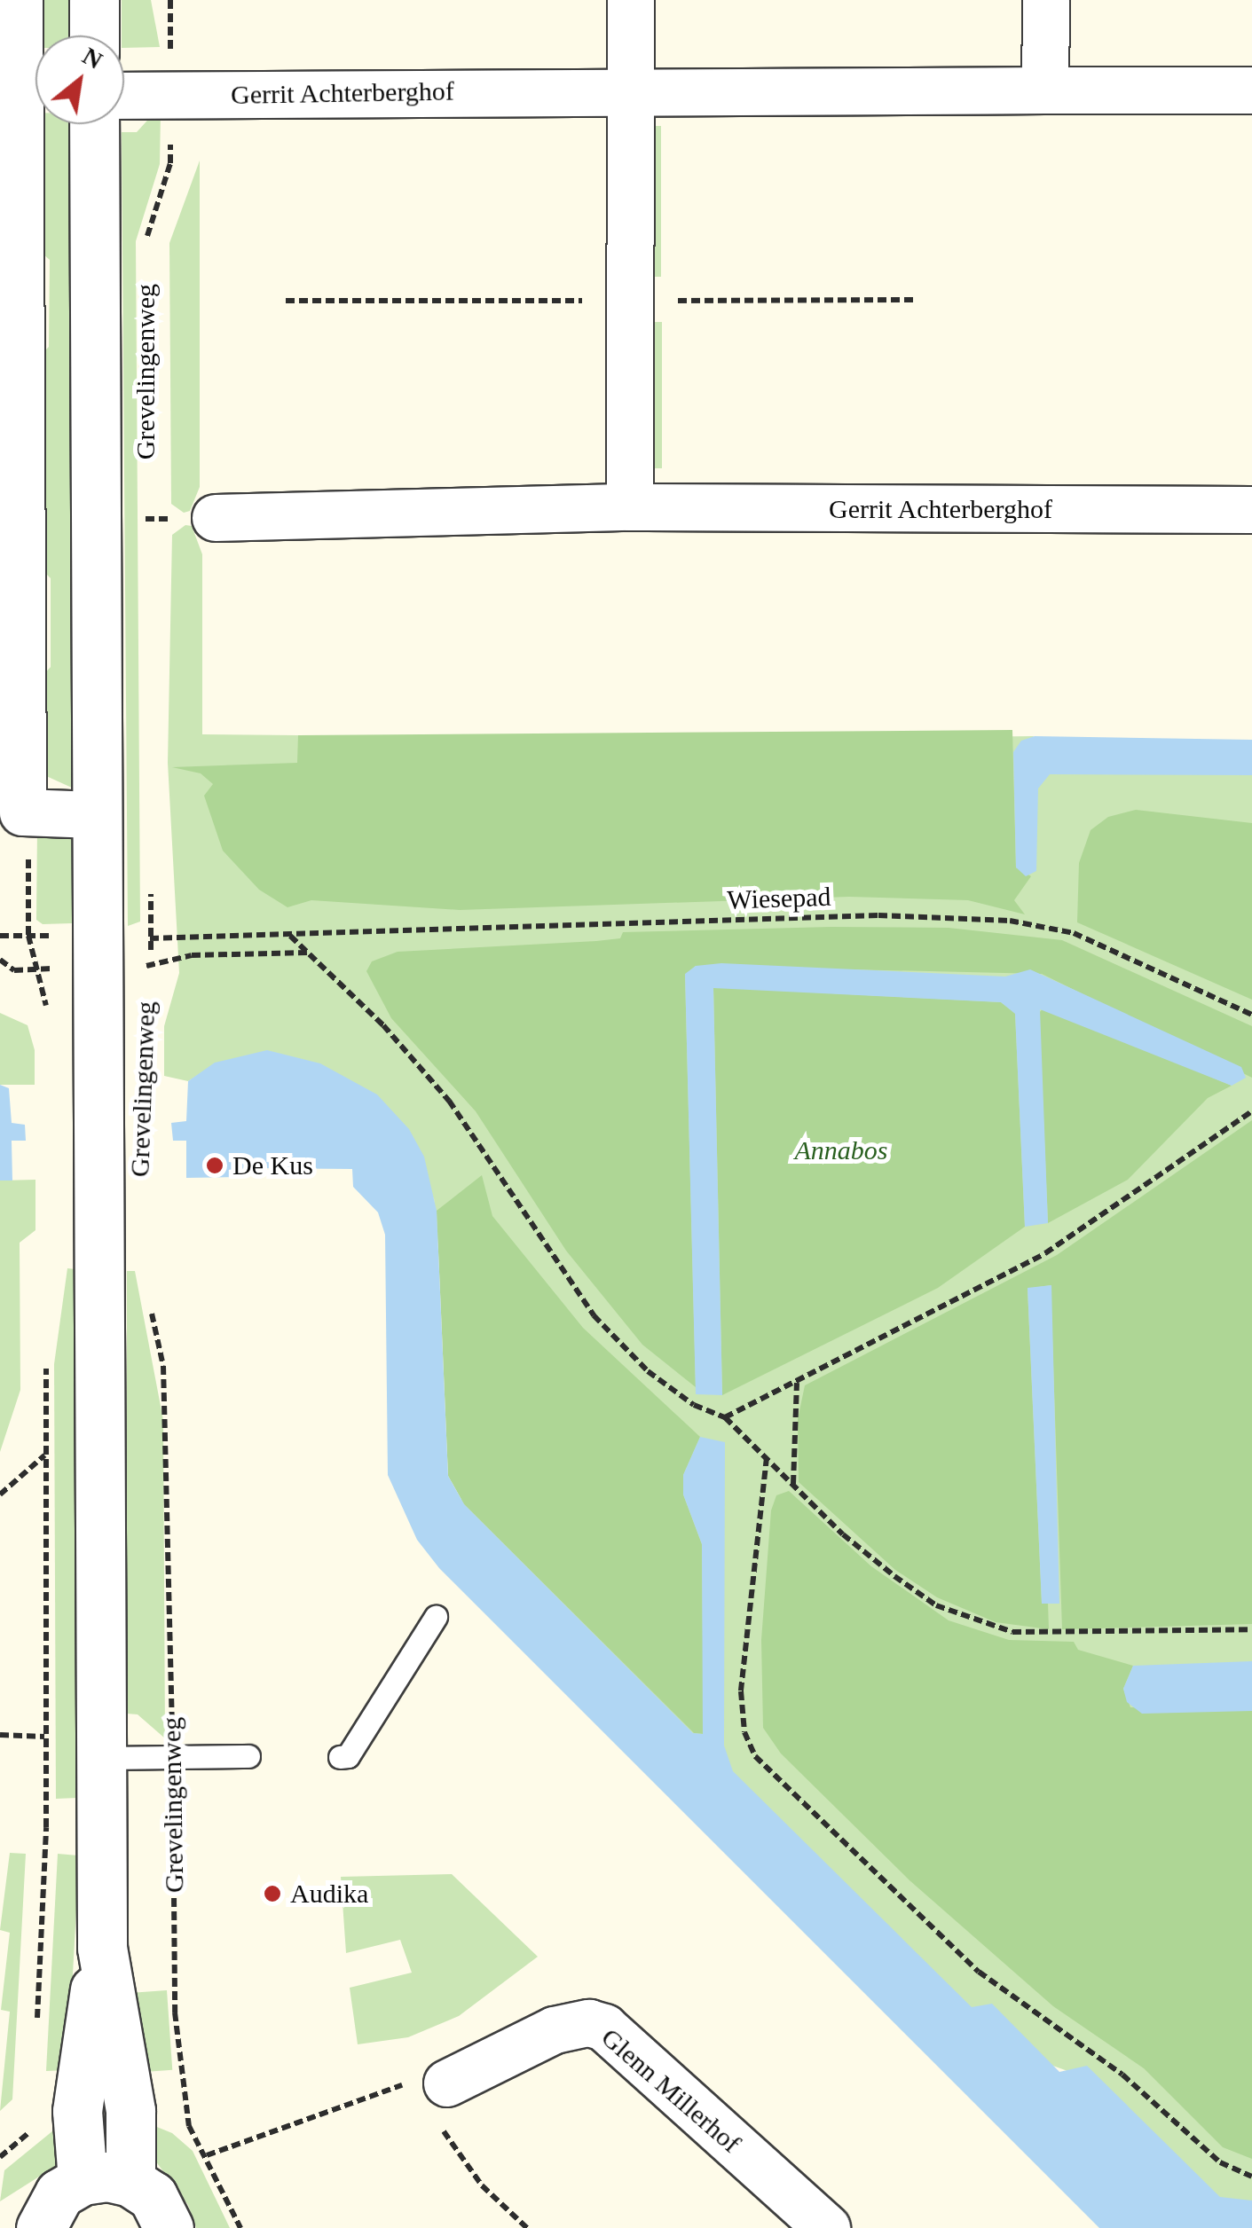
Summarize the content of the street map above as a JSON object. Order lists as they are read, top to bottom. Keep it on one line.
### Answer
{"streets":{"street":["Gerrit Achterberghof","Grevelingenweg","Glenn Millerhof"],"path":["Wiesepad"]},"crossings":[["Gerrit Achterberghof","Grevelingenweg"],["Grevelingenweg","Wiesepad"]],"parks":["Annabos"],"places":["De Kus","Audika"],"north":"top right"}
